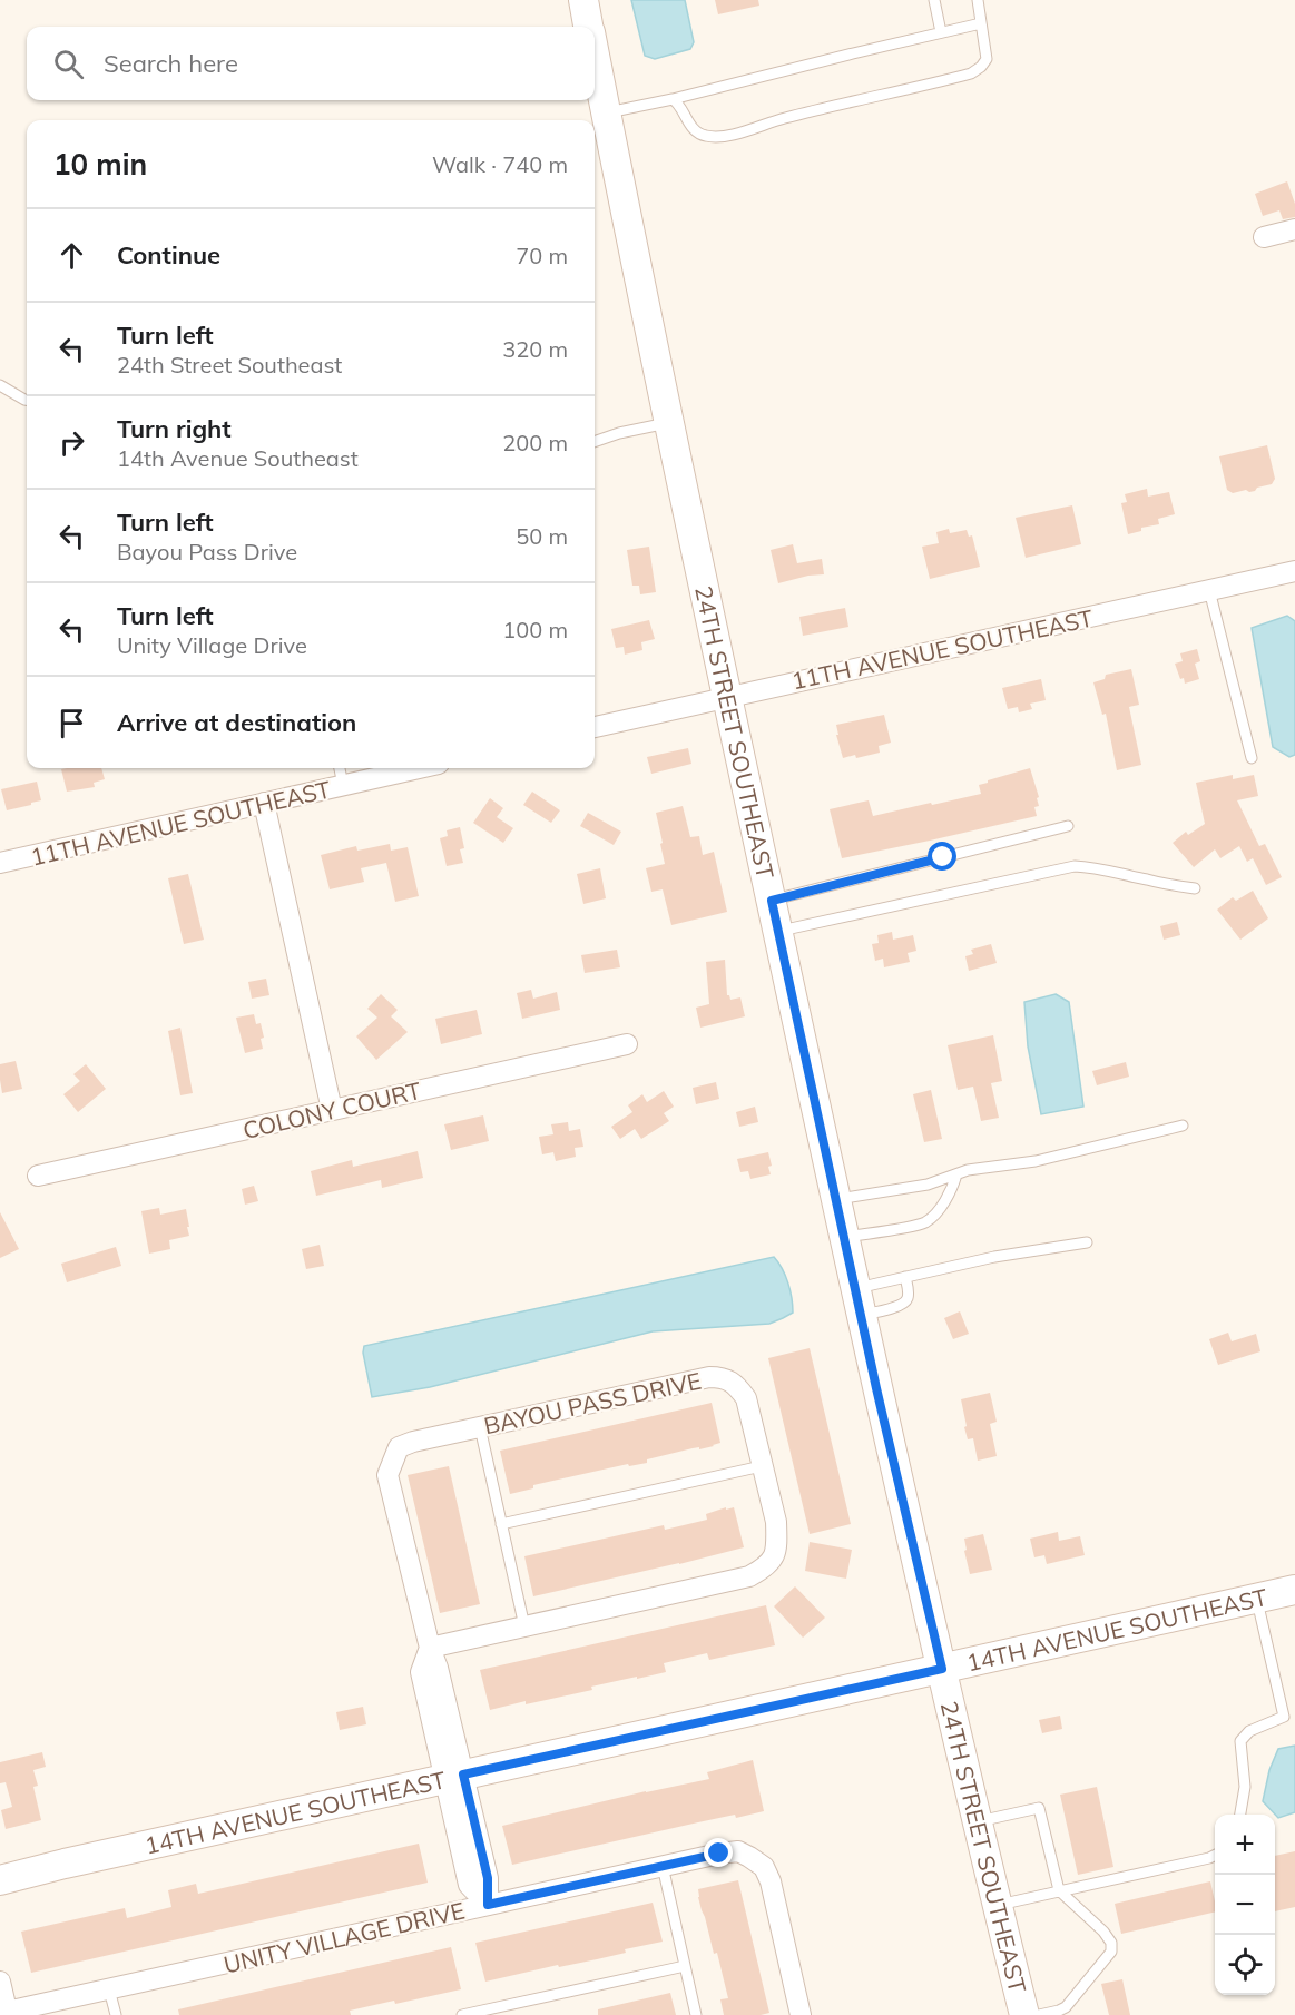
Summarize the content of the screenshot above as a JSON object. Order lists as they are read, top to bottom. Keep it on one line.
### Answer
{"streets":{"street":["11TH AVENUE SOUTHEAST","24TH STREET SOUTHEAST","COLONY COURT","BAYOU PASS DRIVE","14TH AVENUE SOUTHEAST","UNITY VILLAGE DRIVE"]},"crossings":[["11TH AVENUE SOUTHEAST","24TH STREET SOUTHEAST"],["24TH STREET SOUTHEAST","14TH AVENUE SOUTHEAST"],["BAYOU PASS DRIVE","14TH AVENUE SOUTHEAST"],["BAYOU PASS DRIVE","UNITY VILLAGE DRIVE"]],"page":{"search":"Search here","heading":["10 min","Walk · 740 m"],"list":[["Continue","70 m"],["Turn left","24th Street Southeast","320 m"],["Turn right","14th Avenue Southeast","200 m"],["Turn left","Bayou Pass Drive","50 m"],["Turn left","Unity Village Drive","100 m"],"Arrive at destination"],"map_buttons":["+","−"]}}
